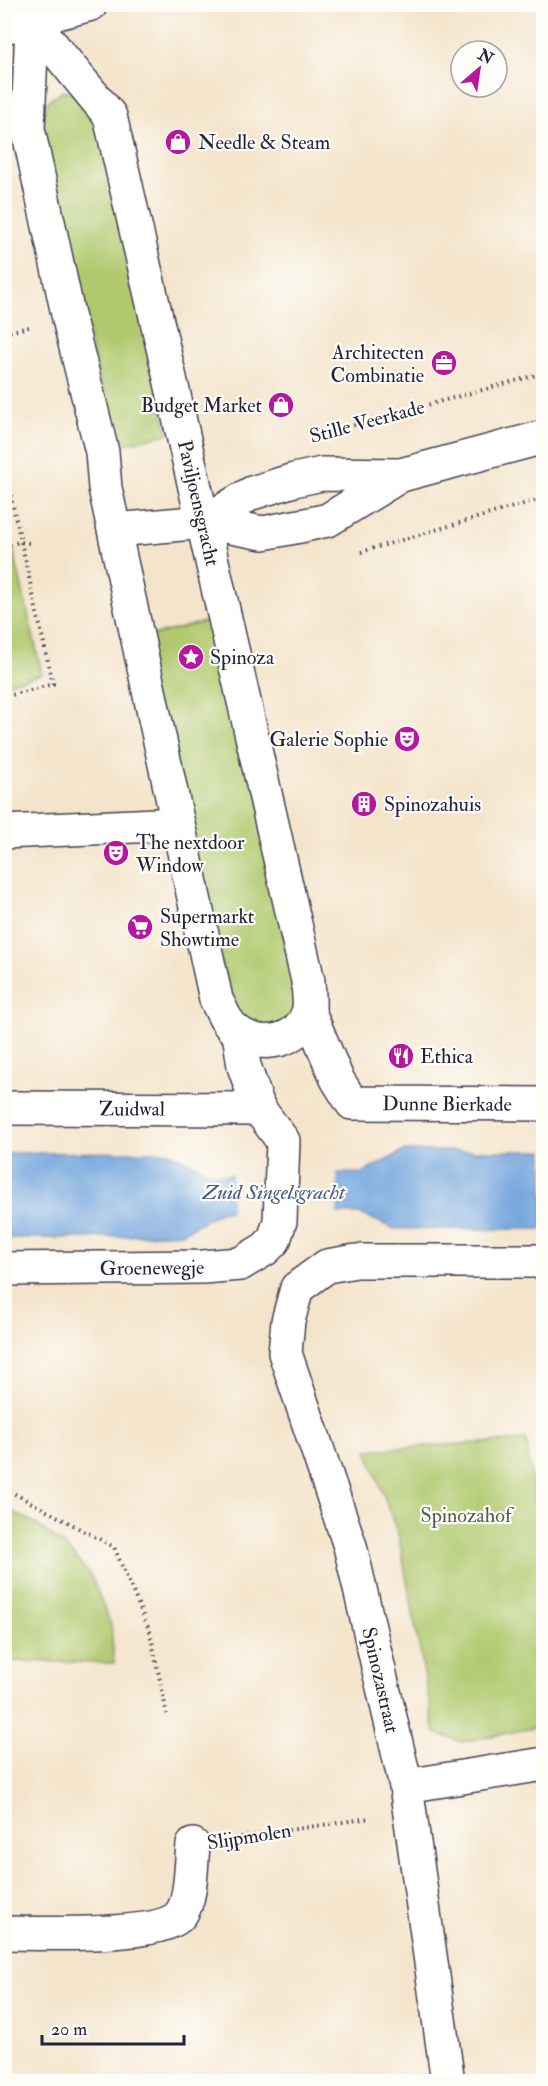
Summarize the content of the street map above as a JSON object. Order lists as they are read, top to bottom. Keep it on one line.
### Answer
{"streets":{"street":["Stille Veerkade","Paviljoensgracht","Dunne Bierkade","Zuidwal","Groenewegje","Spinozastraat","Slijpmolen"]},"crossings":[["Stille Veerkade","Paviljoensgracht"],["Paviljoensgracht","Dunne Bierkade"],["Spinozastraat","Slijpmolen"]],"water":["Zuid Singelsgracht"],"parks":["Spinozahof"],"places":{"shop":["Needle & Steam","Budget Market"],"office":["Architecten Combinatie"],"place":["Spinoza"],"theatre":["Galerie Sophie","The nextdoor Window"],"building":["Spinozahuis"],"supermarket":["Supermarkt Showtime"],"restaurant":["Ethica"]},"scale_bar":"20 m","north":"top right"}
